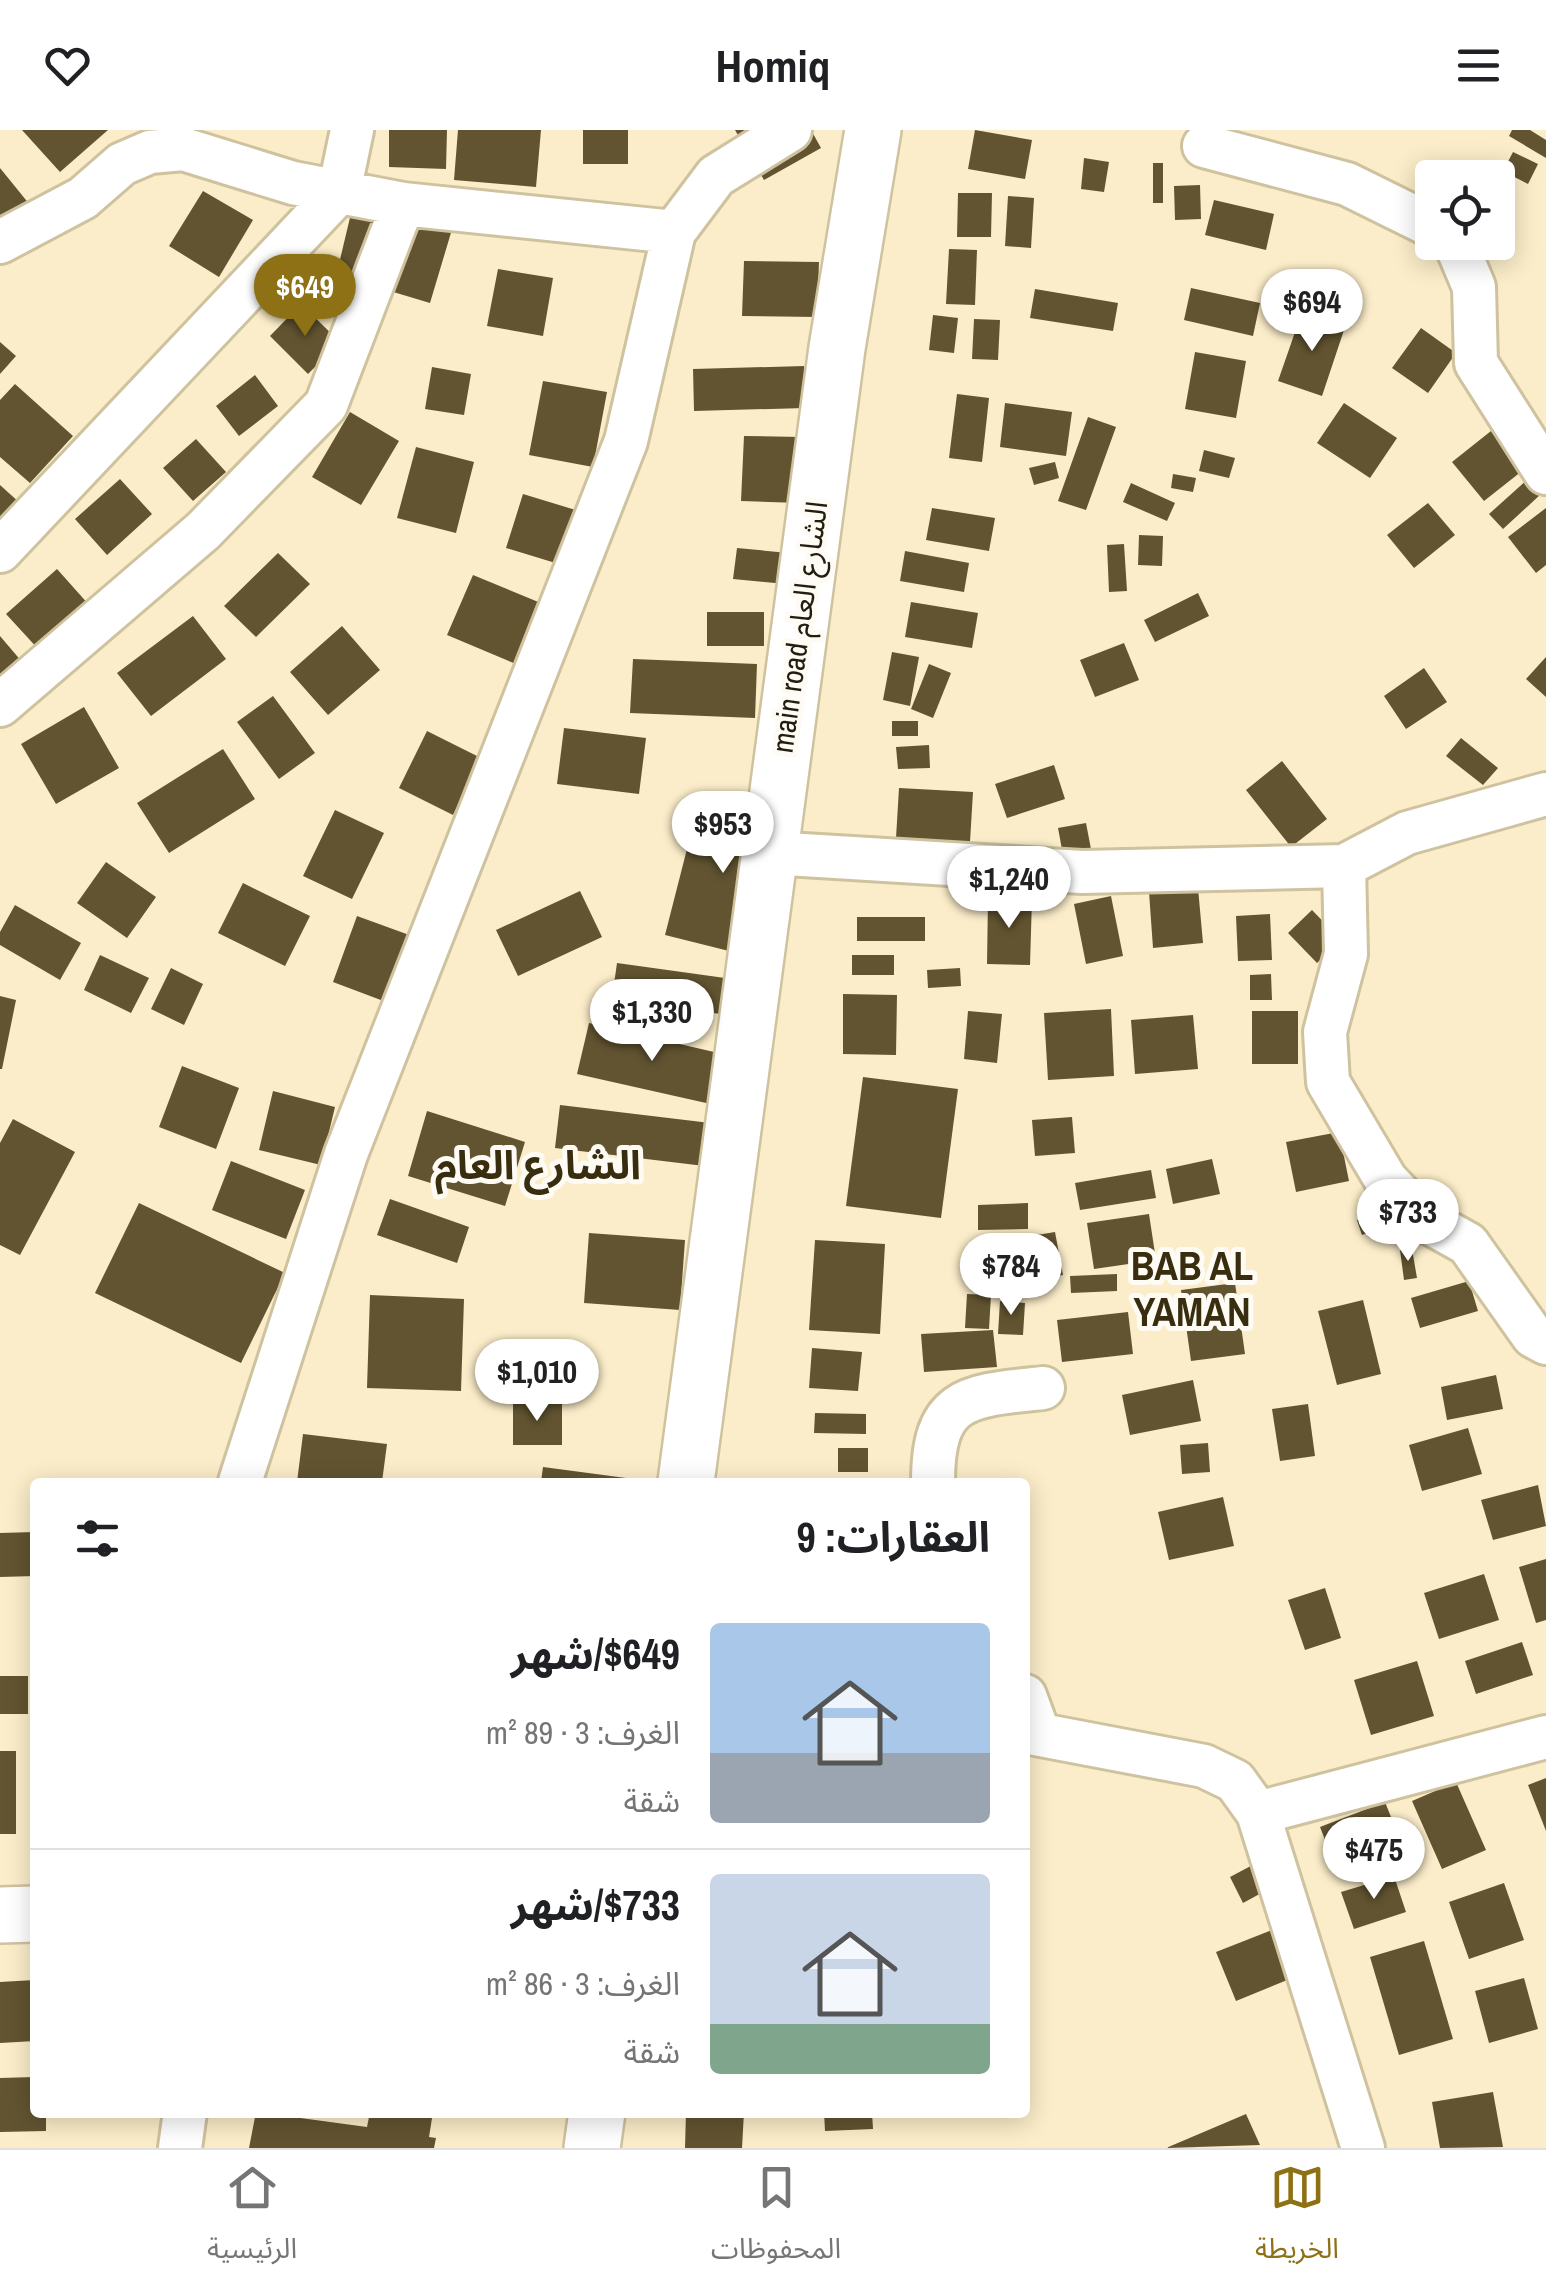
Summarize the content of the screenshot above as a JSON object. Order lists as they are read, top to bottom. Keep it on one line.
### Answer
{"streets":{"main road":["main road الشارع العام"]},"districts":["الشارع العام","BAB AL YAMAN"],"page":{"header":"Homiq","price":["$649","$694","$953","$1,240","$1,330","$733","$784","$1,010","$475"],"heading":"العقارات: 9","list":[{"name":"$649/شهر","note":"الغرف: 3 · 89 m² · شقة"},{"name":"$733/شهر","note":"الغرف: 3 · 86 m² · شقة"}],"tabs":["الخريطة","المحفوظات","الرئيسية"]}}
